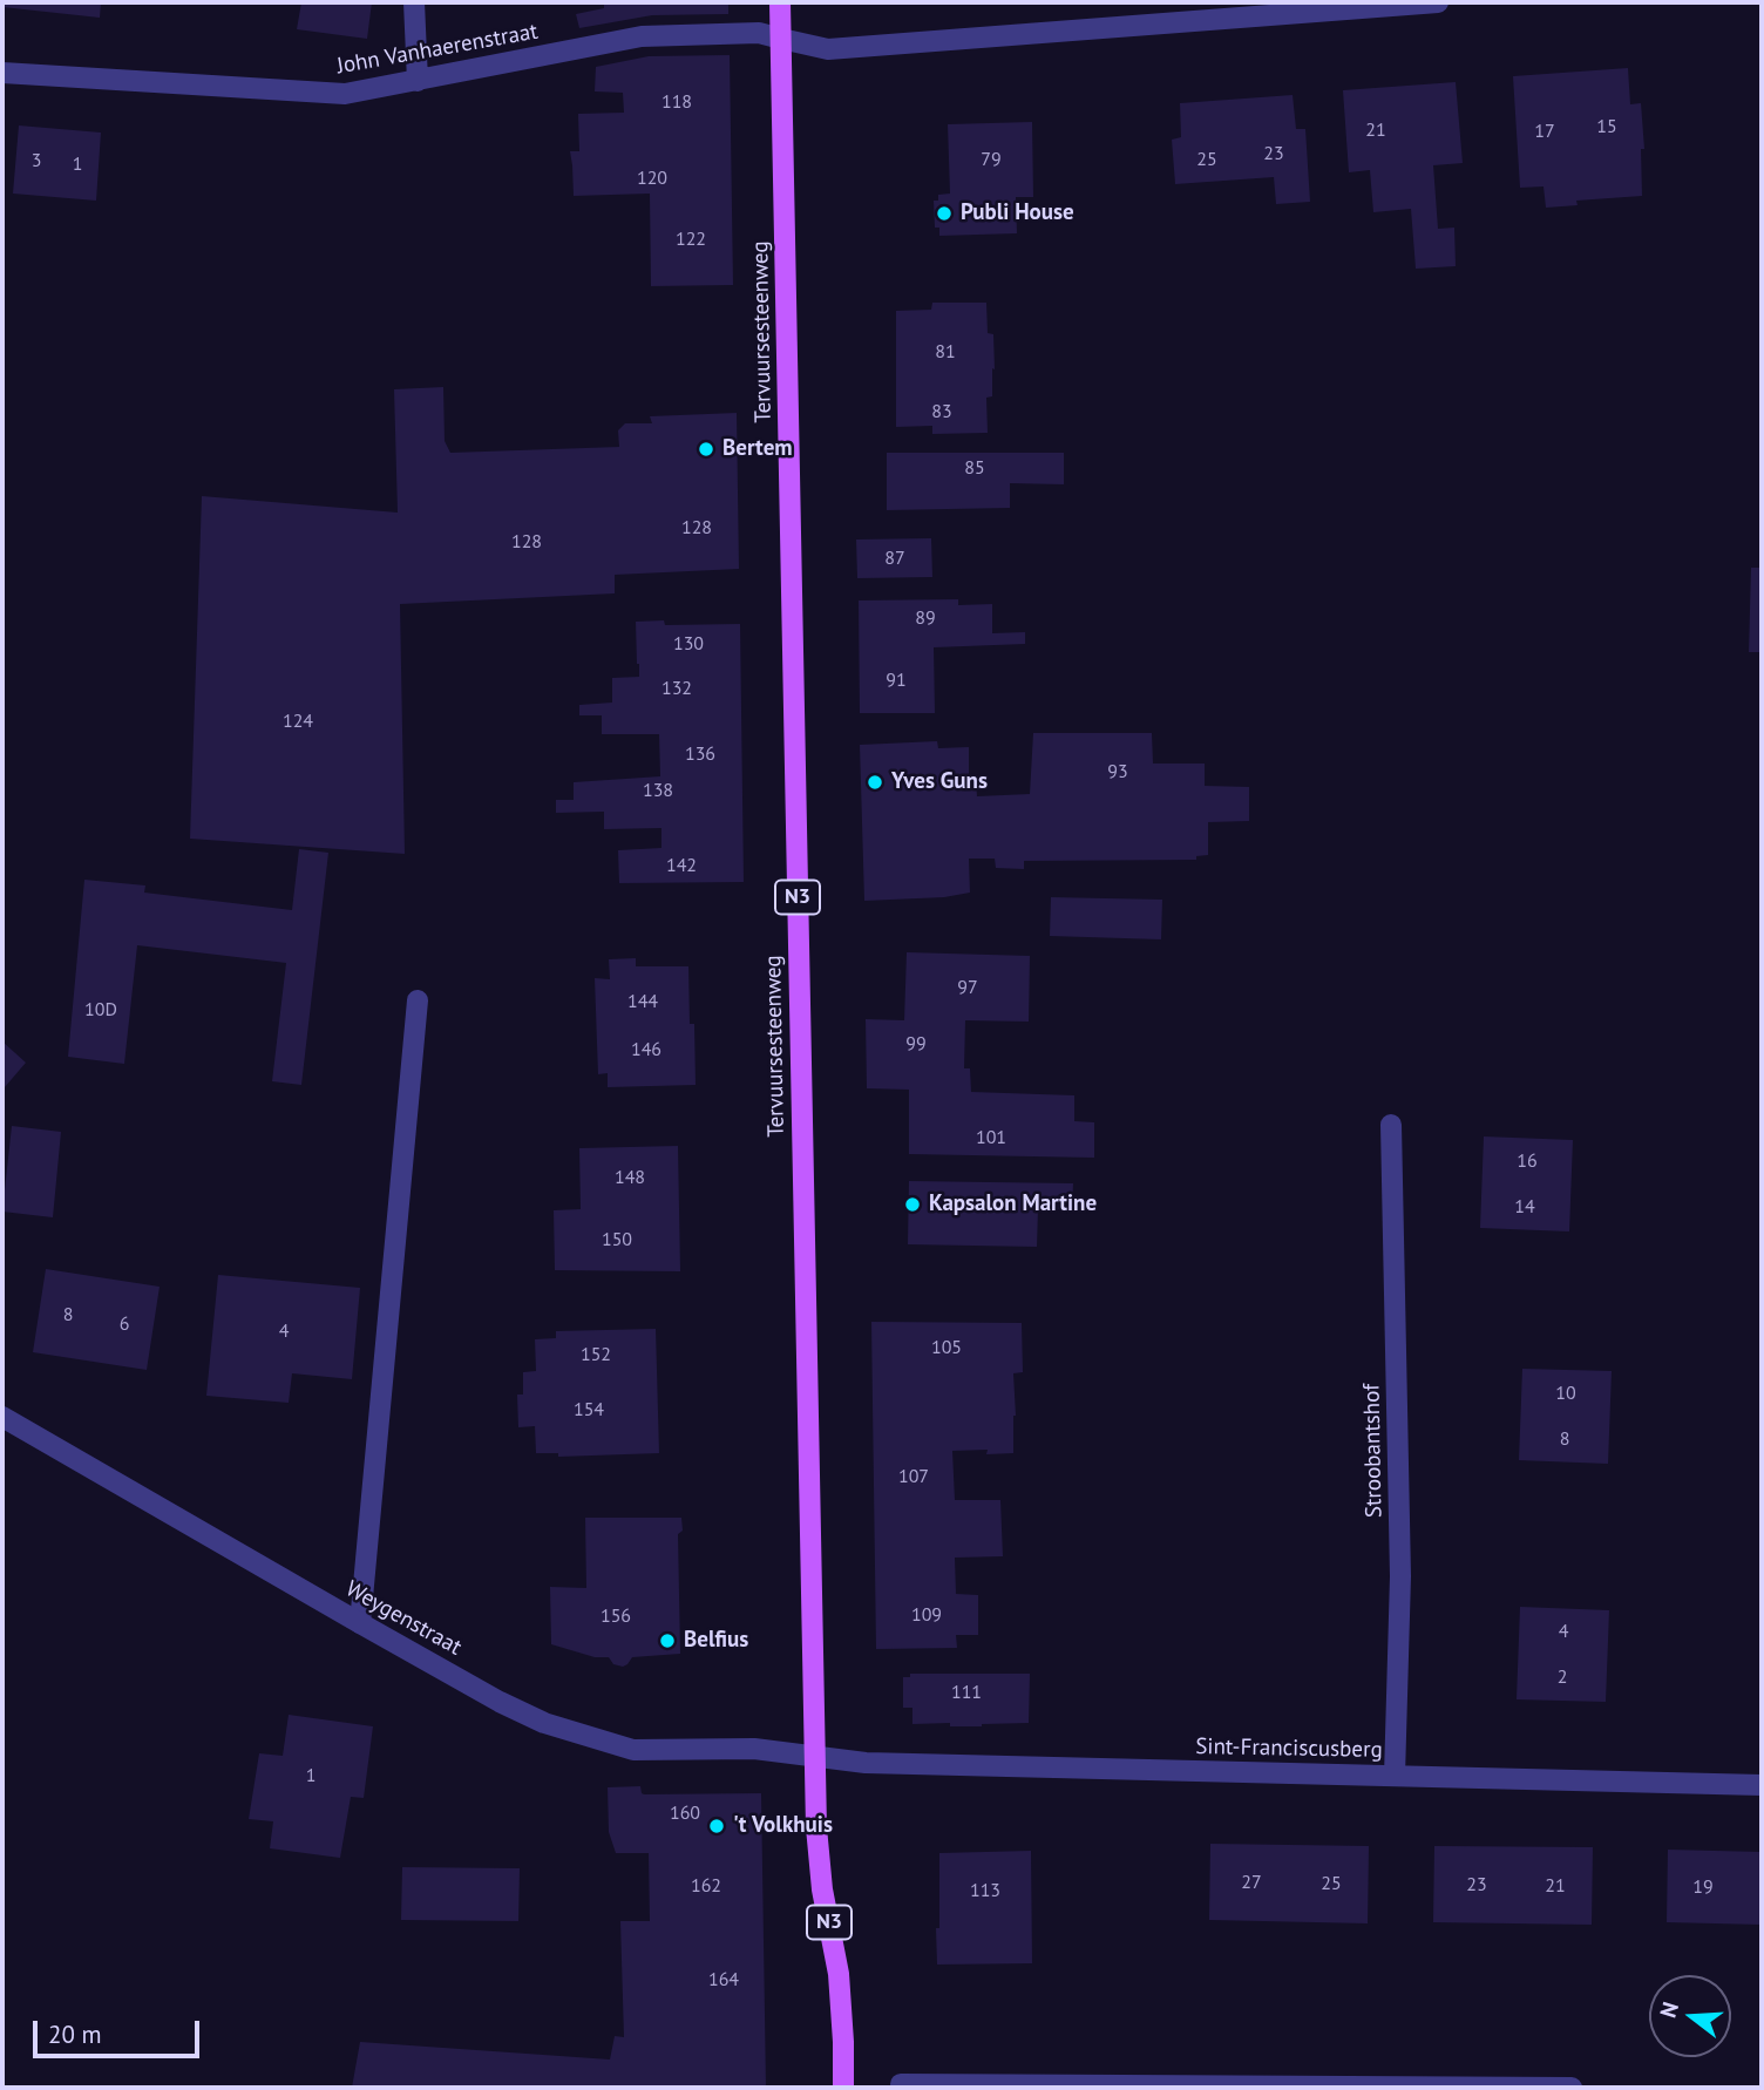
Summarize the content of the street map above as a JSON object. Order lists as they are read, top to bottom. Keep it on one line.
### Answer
{"streets":{"main road":["Tervuursesteenweg","N3"],"street":["John Vanhaerenstraat","Stroobantshof","Weygenstraat","Sint-Franciscusberg"]},"crossings":[["John Vanhaerenstraat","Tervuursesteenweg"],["Tervuursesteenweg","Weygenstraat"],["Tervuursesteenweg","Sint-Franciscusberg"],["Stroobantshof","Sint-Franciscusberg"],["Weygenstraat","Sint-Franciscusberg"]],"places":["Publi House","Bertem","Yves Guns","Kapsalon Martine","Belfius","'t Volkhuis"],"house_numbers":["118","15","21","17","23","79","25","3","1","120","122","81","83","85","128","128","87","89","130","91","132","124","136","93","138","142","97","144","10D","99","146","101","16","148","14","150","8","6","4","105","152","10","154","8","107","109","156","4","2","111","1","160","27","25","23","162","21","19","113","164"],"scale_bar":"20 m","north":"left"}
